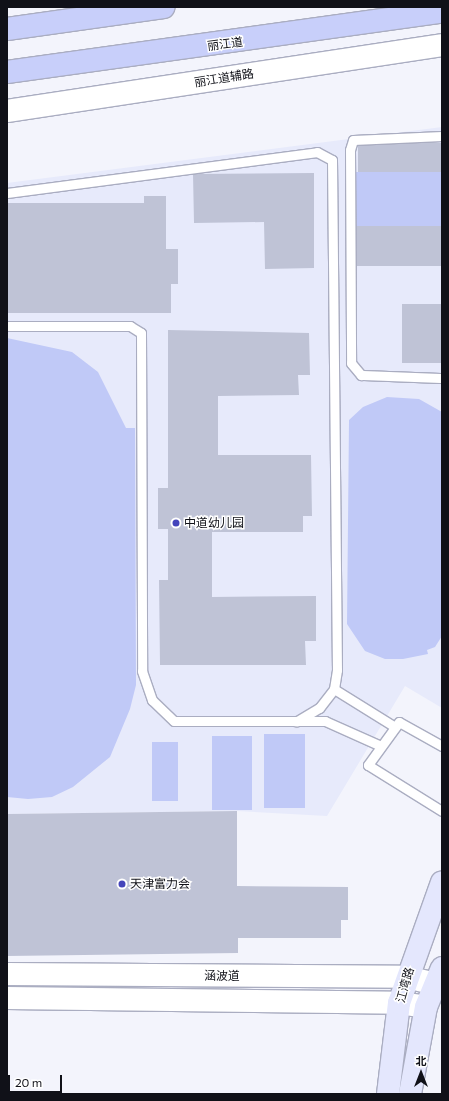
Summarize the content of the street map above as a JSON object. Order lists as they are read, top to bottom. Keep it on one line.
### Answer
{"streets":{"main road":["丽江道","江湾路"],"street":["丽江道辅路","涵波道"]},"crossings":[["涵波道","江湾路"]],"places":["中道幼儿园","天津富力会"],"scale_bar":"20 m","north":"top"}
